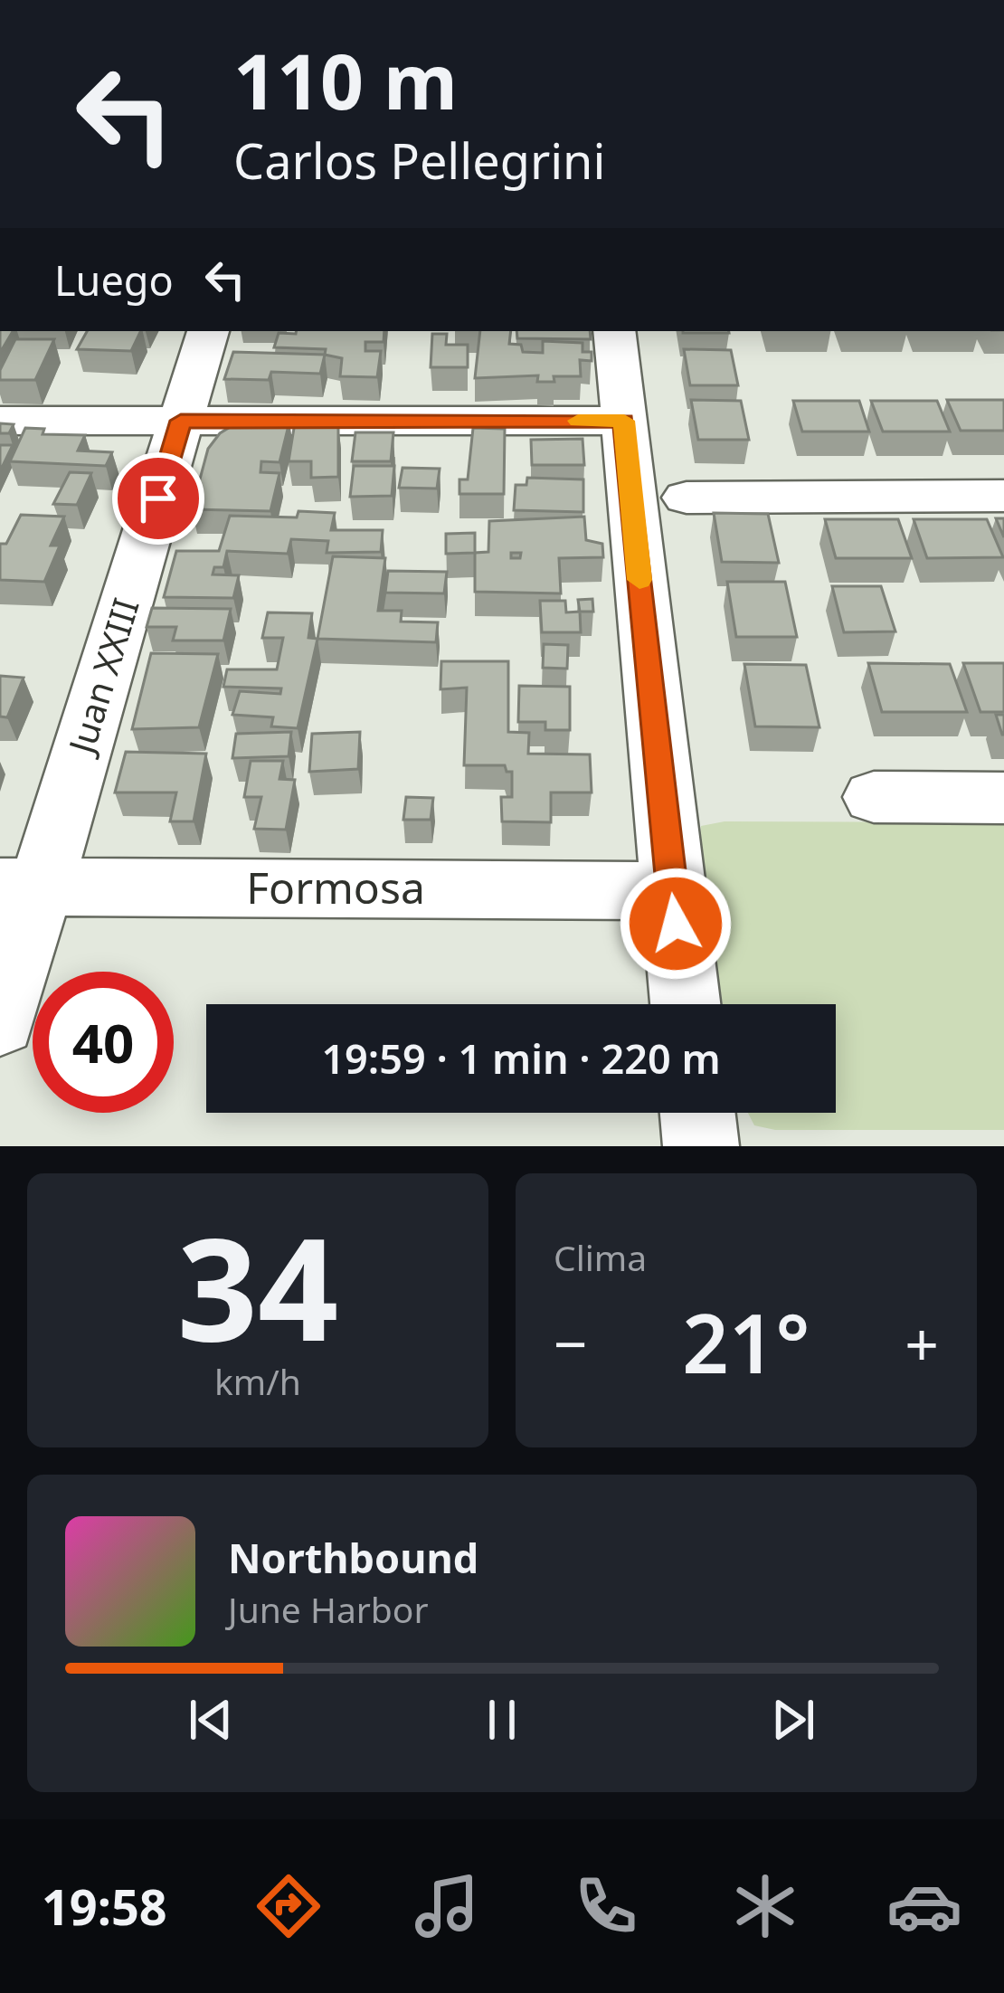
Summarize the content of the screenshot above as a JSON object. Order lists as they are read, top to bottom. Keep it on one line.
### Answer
{"streets":{"street":["Juan XXIII","Formosa"]},"crossings":[["Juan XXIII","Formosa"]],"page":{"turn":["110 m","Carlos Pellegrini"],"then":"Luego","limit":"40","trip":"19:59 · 1 min · 220 m","tile":[["34","km/h"],"Clima"],"heat":["−","21°","+"],"song":["Northbound","June Harbor"],"tabs":"19:58"}}
